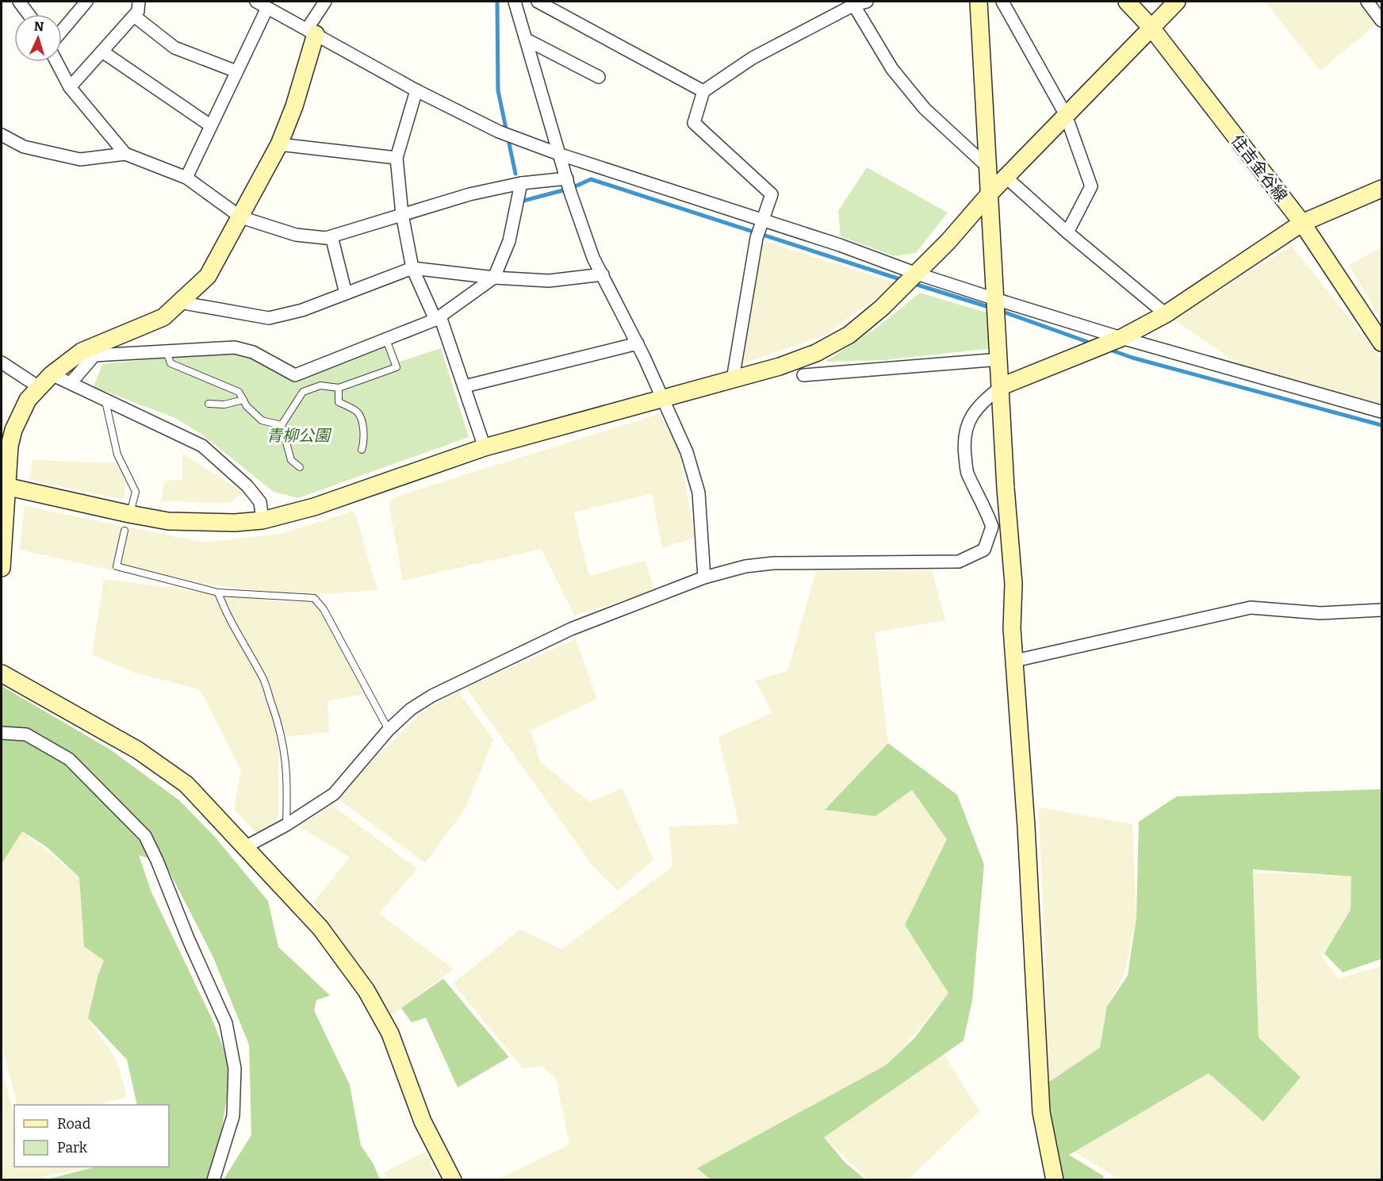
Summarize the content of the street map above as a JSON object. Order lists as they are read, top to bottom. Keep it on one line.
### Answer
{"streets":{"street":["住吉金谷線"]},"parks":["青柳公園"],"legend":["Road","Park"],"north":"top"}
